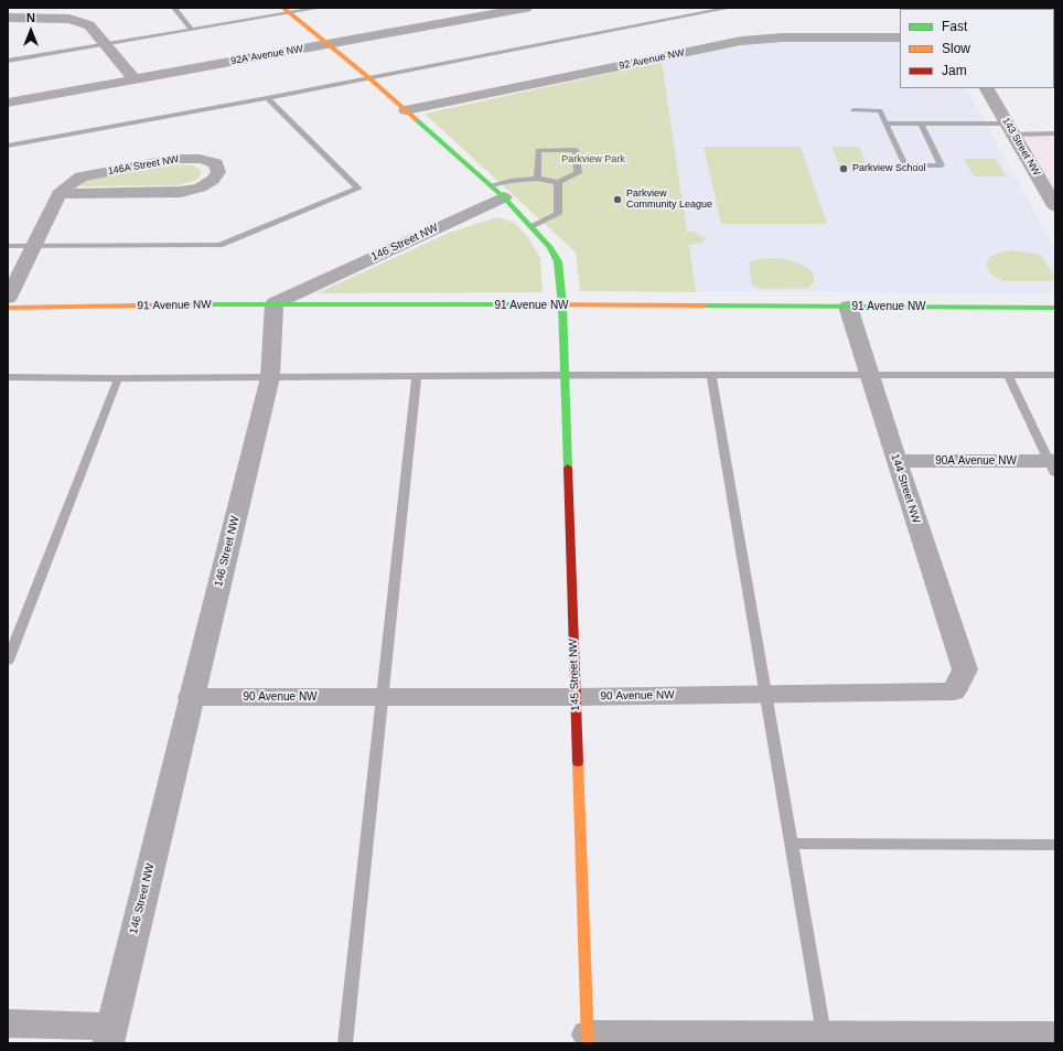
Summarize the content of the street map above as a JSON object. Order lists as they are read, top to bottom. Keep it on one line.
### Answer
{"streets":{"street":["92A Avenue NW","92 Avenue NW","143 Street NW","146A Street NW","146 Street NW","91 Avenue NW","90A Avenue NW","144 Street NW","145 Street NW","90 Avenue NW"]},"crossings":[["146 Street NW","91 Avenue NW"],["146 Street NW","90 Avenue NW"],["91 Avenue NW","144 Street NW"],["91 Avenue NW","145 Street NW"],["90A Avenue NW","144 Street NW"],["144 Street NW","90 Avenue NW"],["145 Street NW","90 Avenue NW"]],"parks":["Parkview Park"],"places":["Parkview School","Parkview Community League"],"legend":["Fast","Slow","Jam"],"north":"top"}
